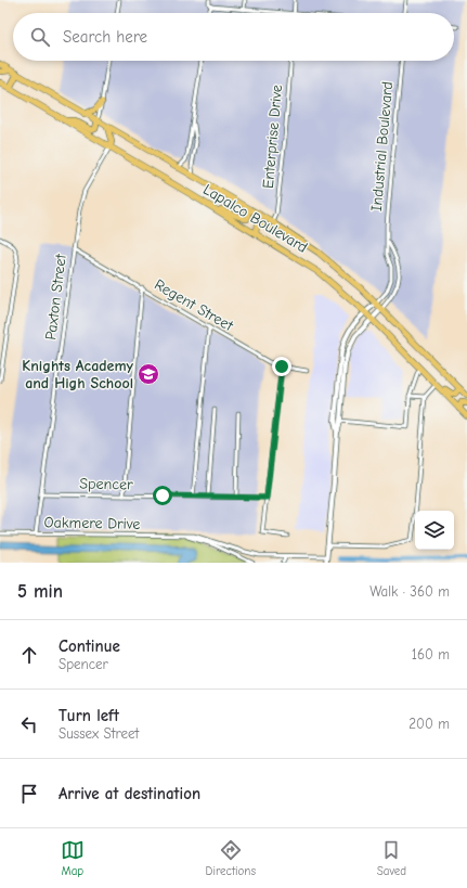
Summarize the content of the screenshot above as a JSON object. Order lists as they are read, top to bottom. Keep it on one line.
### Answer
{"streets":{"main road":["Lapalco Boulevard"],"street":["Enterprise Drive","Industrial Boulevard","Paxton Street","Regent Street","Spencer","Oakmere Drive"]},"crossings":[["Enterprise Drive","Lapalco Boulevard"],["Industrial Boulevard","Lapalco Boulevard"],["Lapalco Boulevard","Paxton Street"],["Paxton Street","Regent Street"],["Paxton Street","Spencer"],["Paxton Street","Oakmere Drive"]],"places":{"school or university":["Knights Academy and High School"]},"page":{"search":"Search here","heading":["5 min","Walk · 360 m"],"list":[["Continue","Spencer","160 m"],["Turn left","Sussex Street","200 m"],"Arrive at destination"],"nav":["Map","Directions","Saved"]}}
